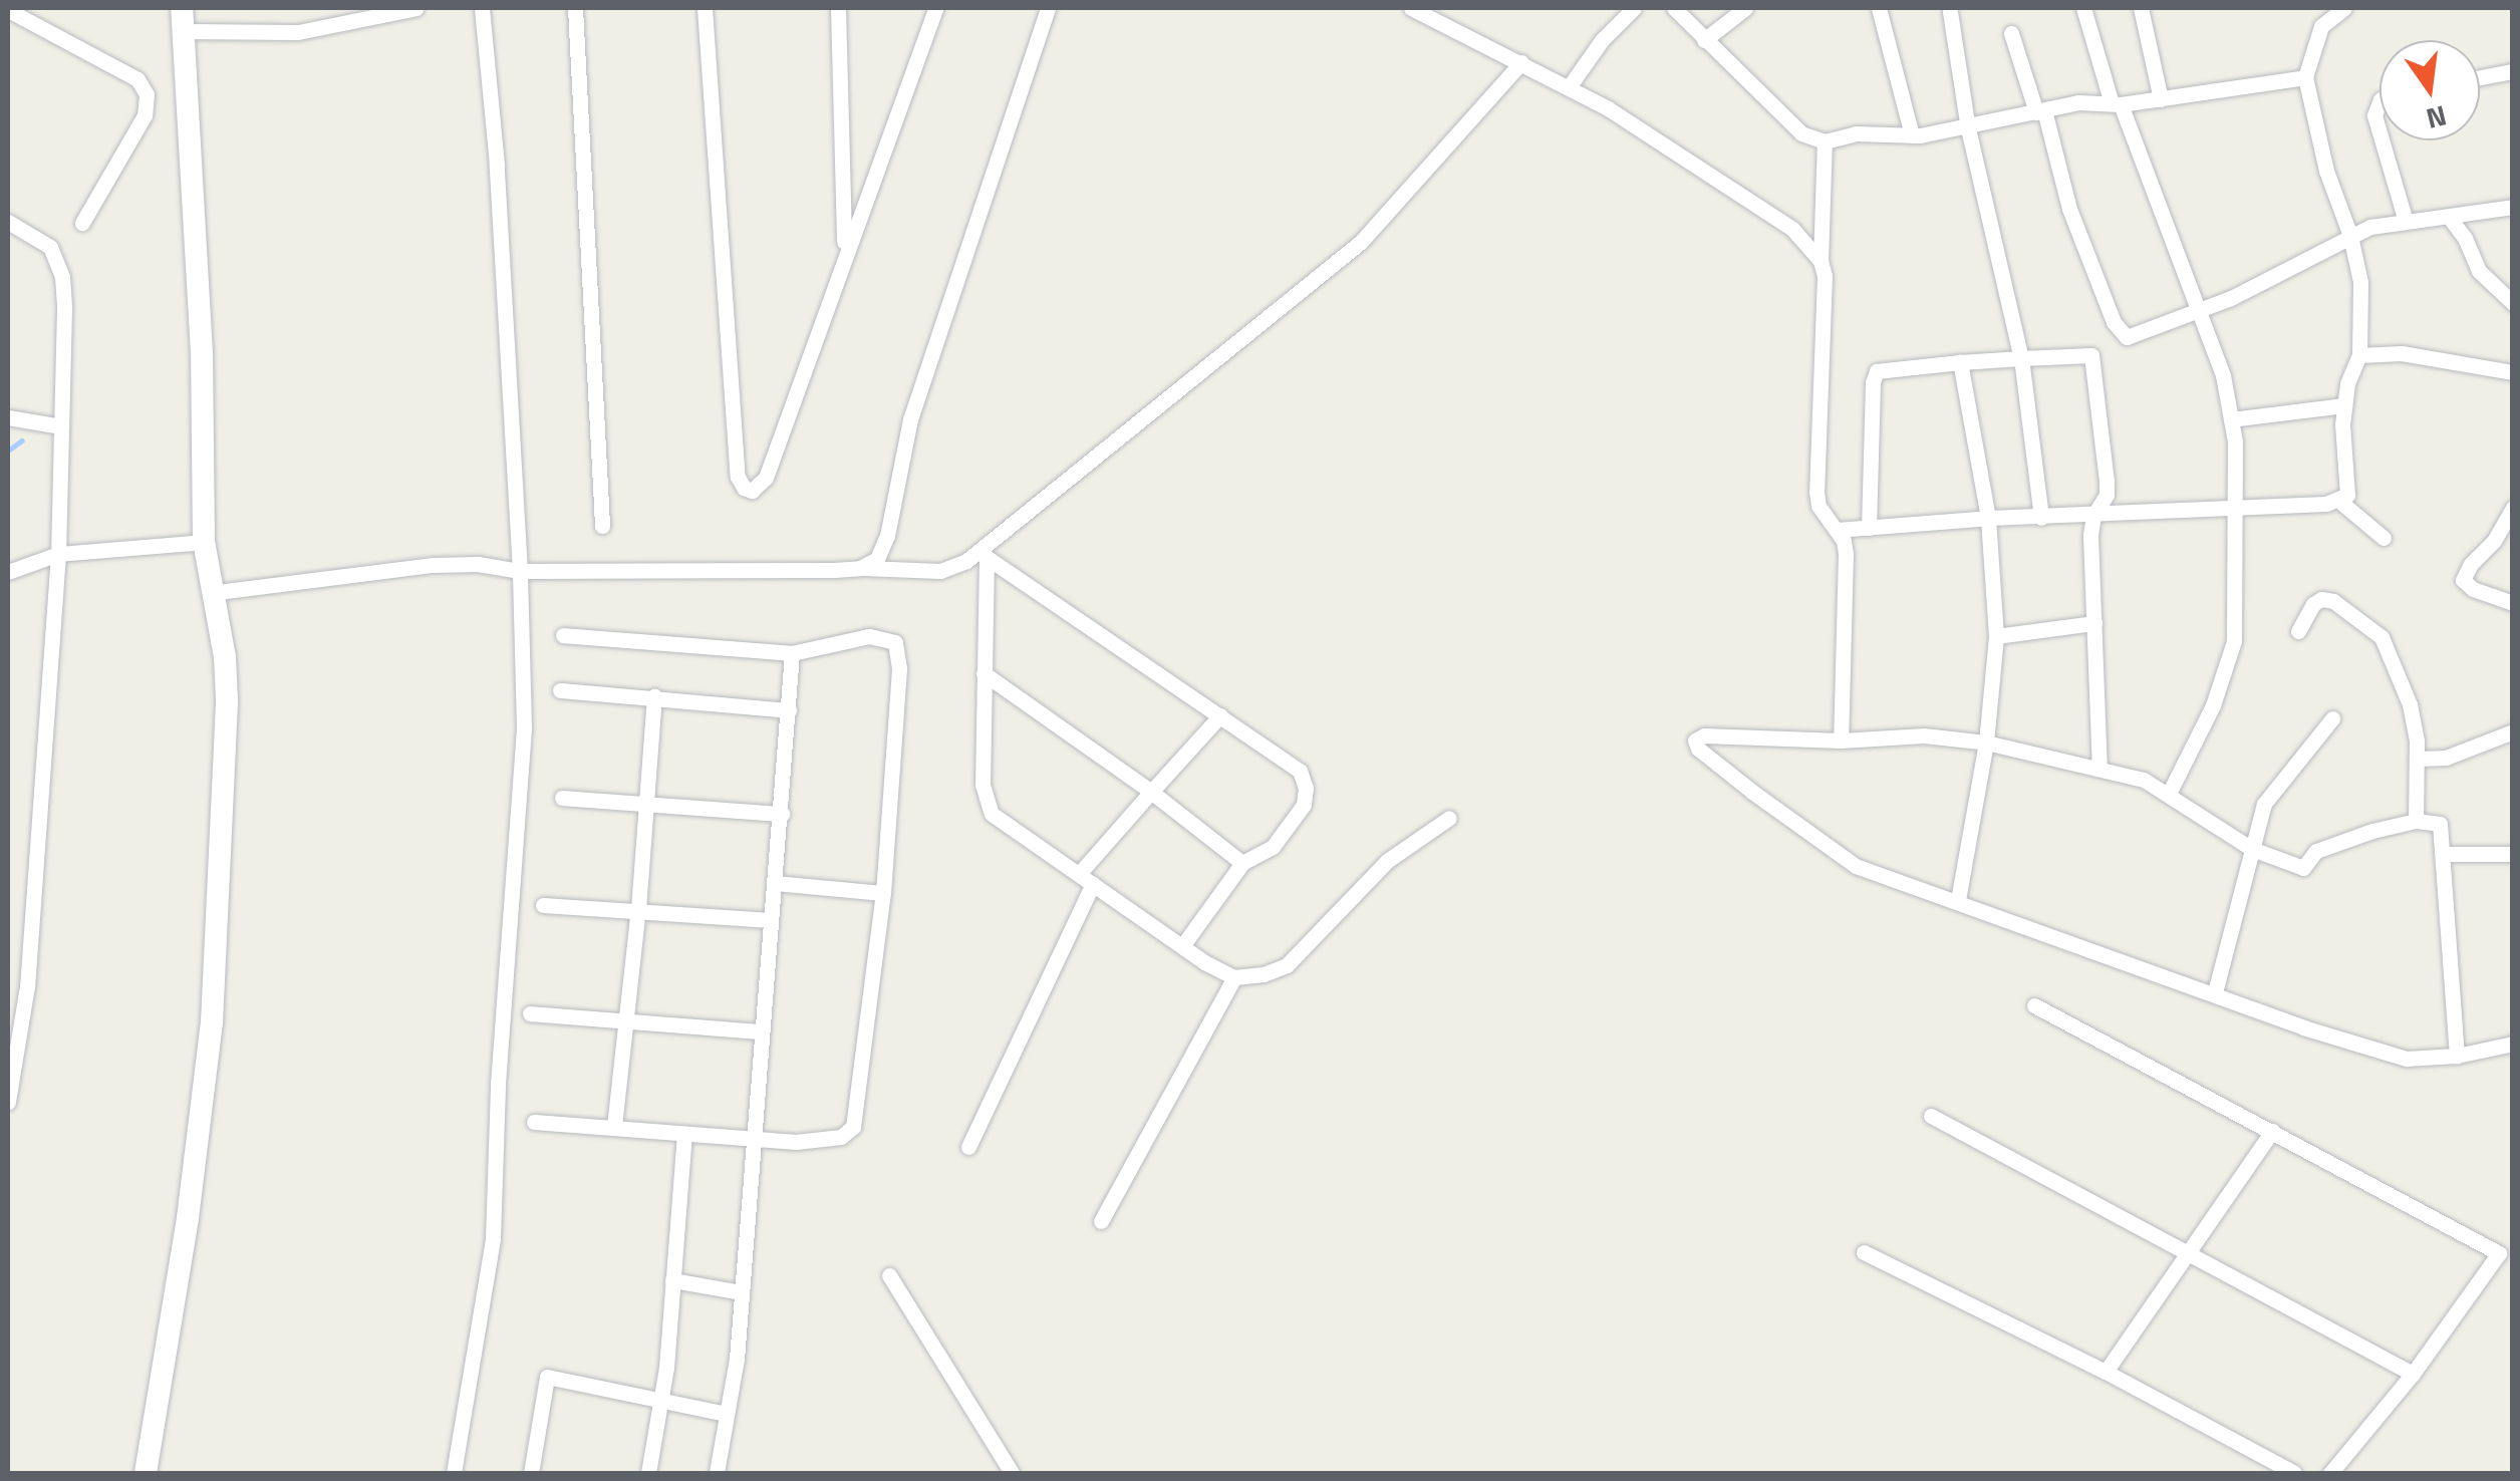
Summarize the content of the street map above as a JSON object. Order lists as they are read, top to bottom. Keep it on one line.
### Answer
{"north":"bottom"}
